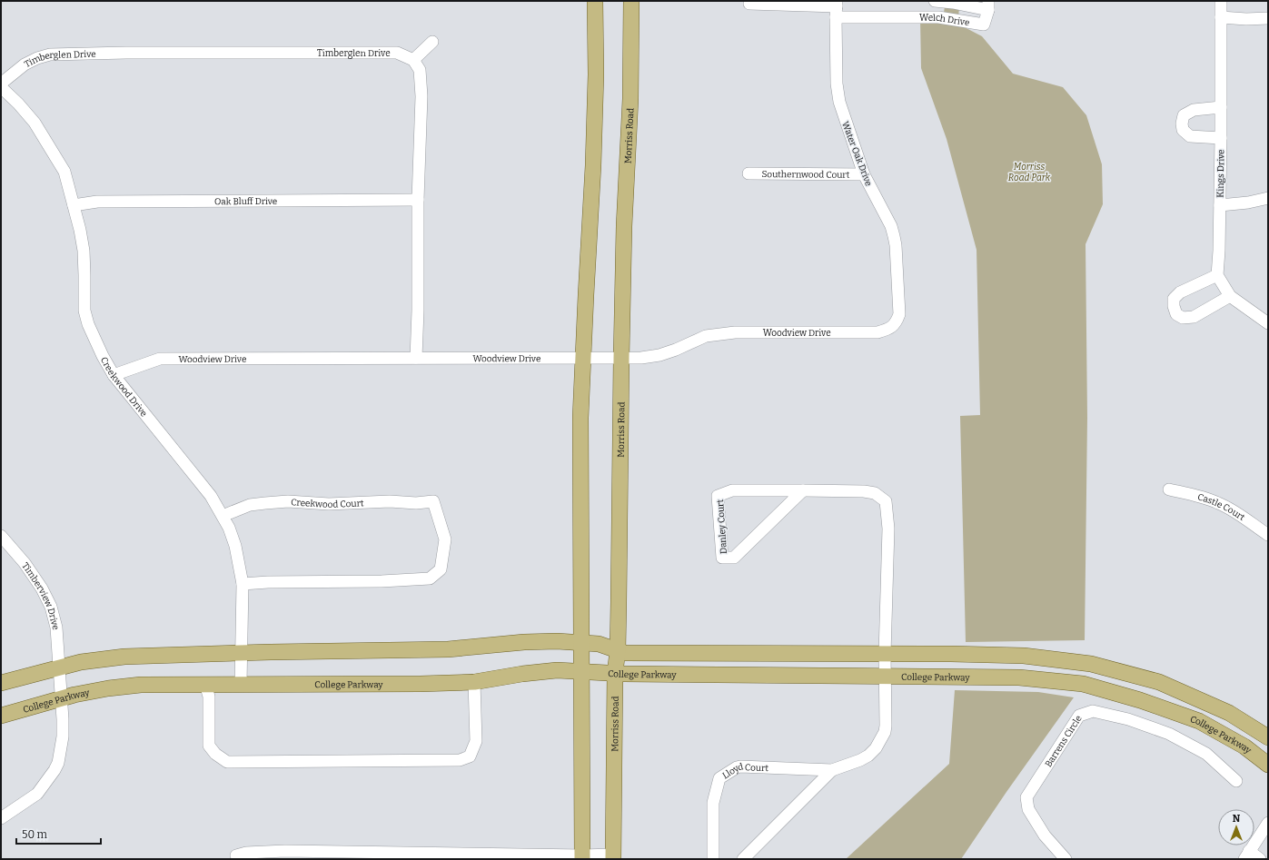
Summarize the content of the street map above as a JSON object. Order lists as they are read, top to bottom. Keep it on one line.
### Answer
{"streets":{"main road":["Morriss Road","College Parkway"],"street":["Welch Drive","Timberglen Drive","Water Oak Drive","Southernwood Court","Kings Drive","Oak Bluff Drive","Woodview Drive","Creekwood Drive","Creekwood Court","Castle Court","Danley Court","Timberview Drive","Barrens Circle","Lloyd Court"]},"crossings":[["Welch Drive","Water Oak Drive"],["Morriss Road","Woodview Drive"],["Morriss Road","College Parkway"],["Water Oak Drive","Southernwood Court"],["Water Oak Drive","Woodview Drive"],["Oak Bluff Drive","Creekwood Drive"],["Woodview Drive","Creekwood Drive"],["Creekwood Drive","Creekwood Court"],["Creekwood Drive","College Parkway"],["Danley Court","Lloyd Court"],["Timberview Drive","College Parkway"],["College Parkway","Lloyd Court"]],"parks":["Morriss Road Park"],"scale_bar":"50 m","north":"top"}
